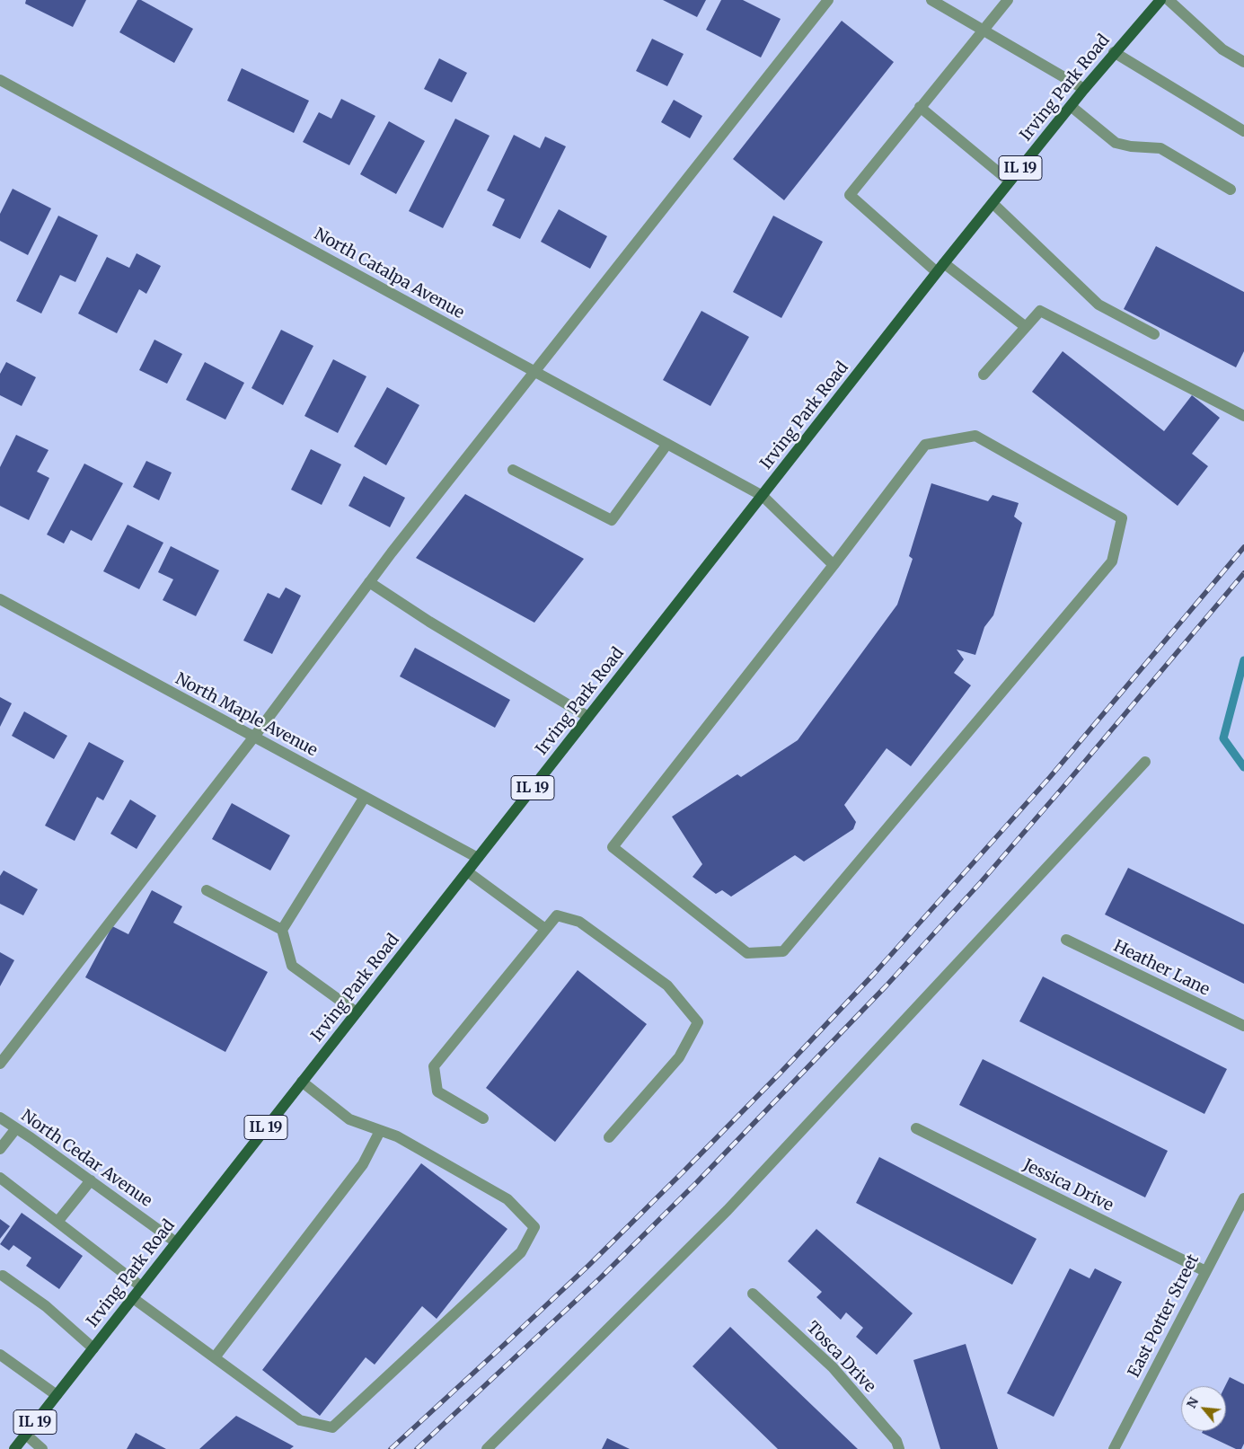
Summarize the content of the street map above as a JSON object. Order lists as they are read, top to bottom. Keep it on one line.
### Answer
{"streets":{"main road":["Irving Park Road","IL 19"],"street":["North Catalpa Avenue","North Maple Avenue","Heather Lane","North Cedar Avenue","Jessica Drive","East Potter Street","Tosca Drive"]},"crossings":[["Irving Park Road","North Catalpa Avenue"],["Irving Park Road","North Maple Avenue"],["Irving Park Road","North Cedar Avenue"],["Jessica Drive","East Potter Street"]],"north":"top left"}
